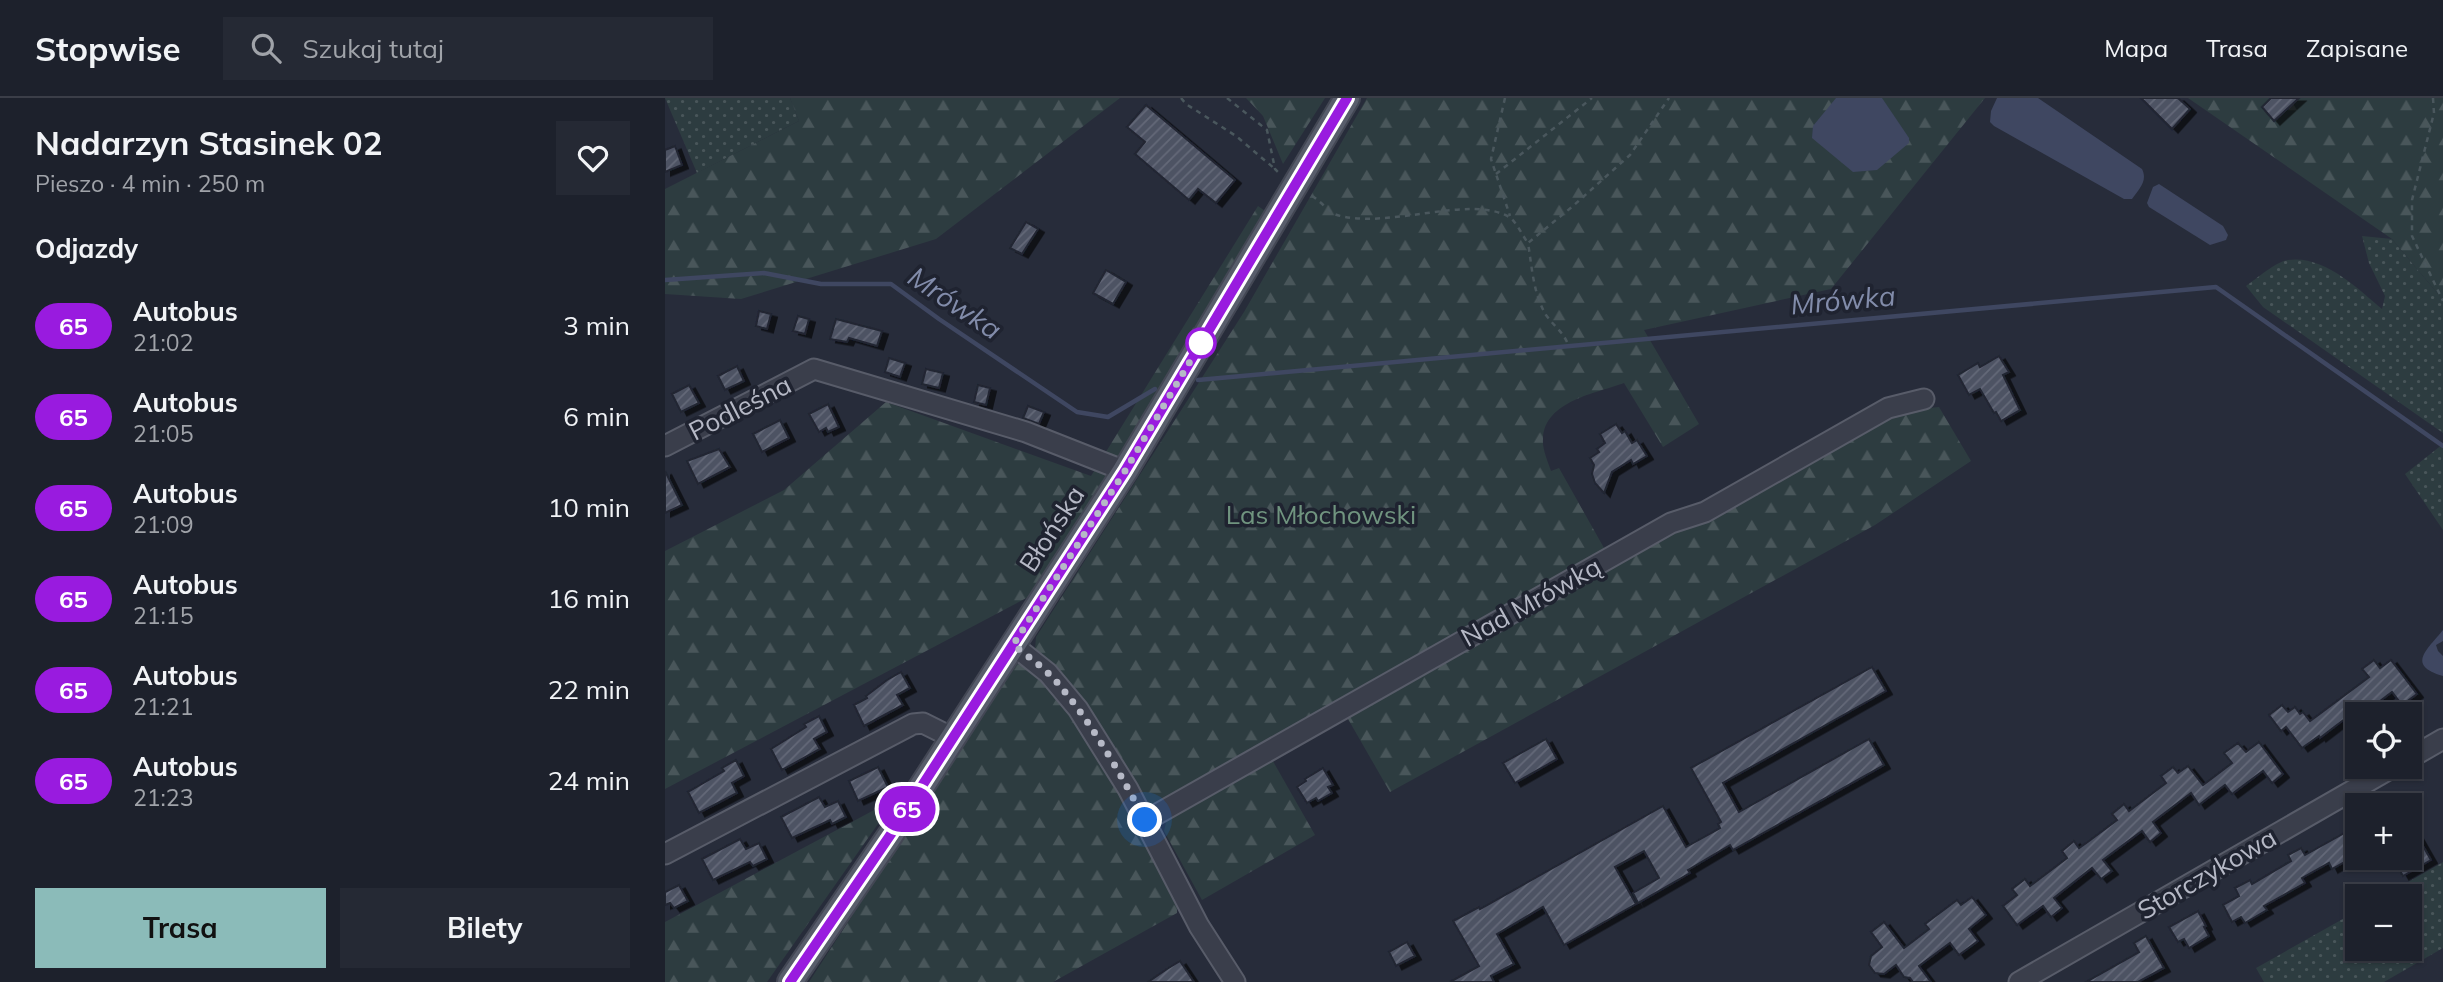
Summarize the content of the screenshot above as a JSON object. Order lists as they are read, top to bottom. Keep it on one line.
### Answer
{"streets":{"main road":["Błońska"],"street":["Podleśna","Nad Mrówką","Storczykowa"]},"crossings":[["Podleśna","Błońska"]],"water":["Mrówka"],"parks":["Las Młochowski"],"lines":["bus line 65"],"page":{"header":"Stopwise","search":"Szukaj tutaj","nav":["Mapa","Trasa","Zapisane"],"heading":[["Nadarzyn Stasinek 02","Pieszo · 4 min · 250 m"],"Odjazdy"],"on_map":"65","list":[{"mark":"65","name":"Autobus","note":"21:02","value":"3 min"},{"mark":"65","name":"Autobus","note":"21:05","value":"6 min"},{"mark":"65","name":"Autobus","note":"21:09","value":"10 min"},{"mark":"65","name":"Autobus","note":"21:15","value":"16 min"},{"mark":"65","name":"Autobus","note":"21:21","value":"22 min"},{"mark":"65","name":"Autobus","note":"21:23","value":"24 min"}],"map_buttons":["+","−"],"buttons":["Trasa","Bilety"]}}
